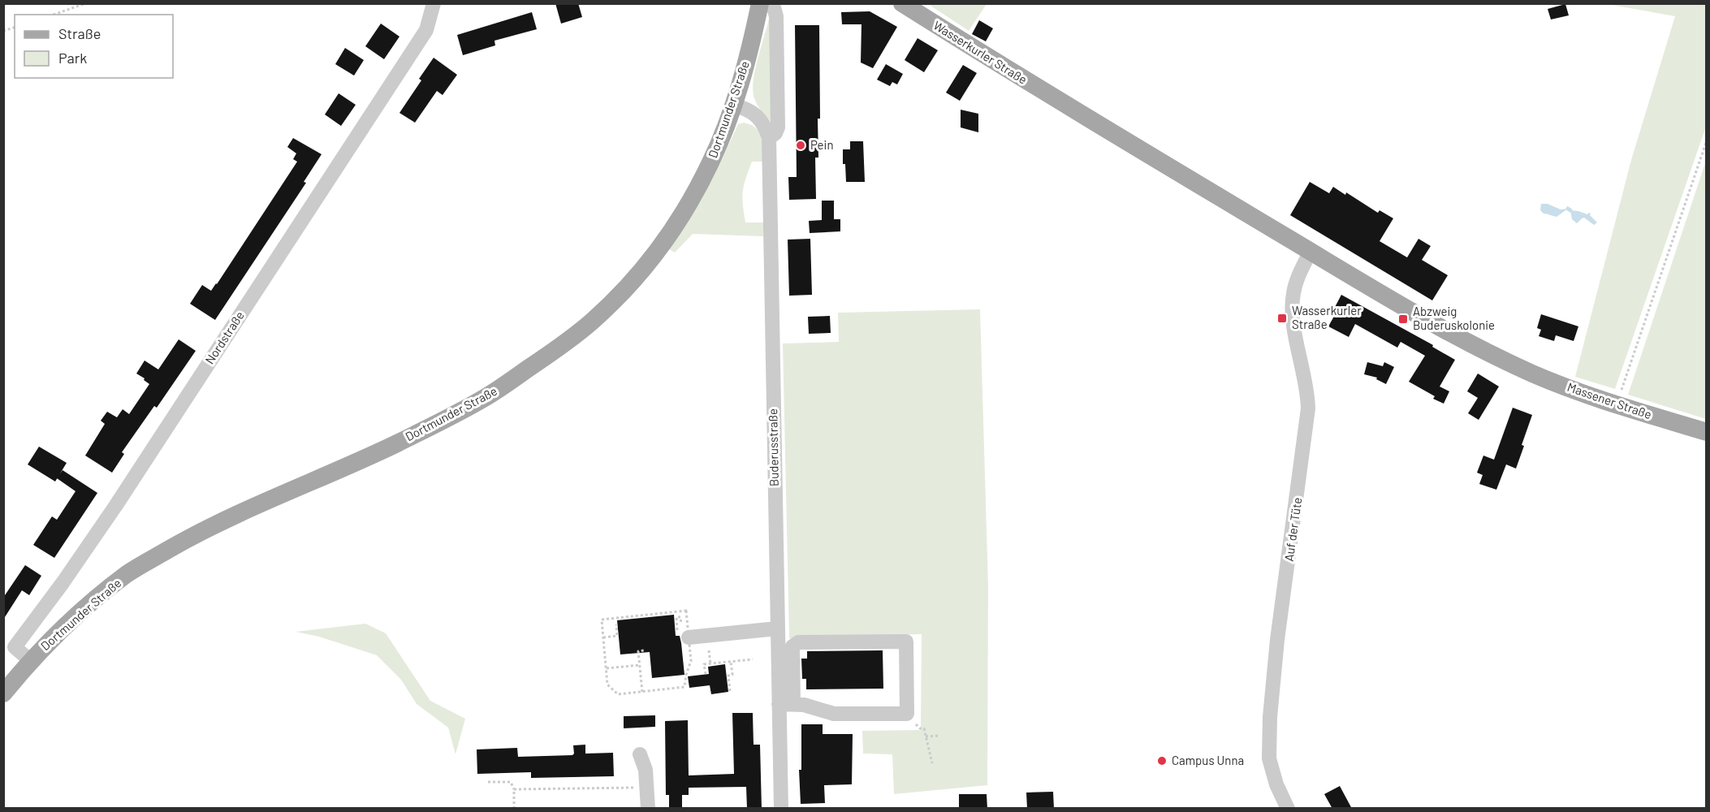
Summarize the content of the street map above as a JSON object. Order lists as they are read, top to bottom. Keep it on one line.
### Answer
{"streets":{"main road":["Wasserkurler Straße","Dortmunder Straße","Massener Straße"],"street":["Nordstraße","Buderusstraße","Auf der Tüte"]},"crossings":[["Wasserkurler Straße","Massener Straße"],["Wasserkurler Straße","Auf der Tüte"],["Dortmunder Straße","Nordstraße"],["Dortmunder Straße","Buderusstraße"]],"places":{"other":["Pein","Campus Unna"],"transit":["Wasserkurler Straße","Abzweig Buderuskolonie"]},"legend":["Straße","Park"]}
